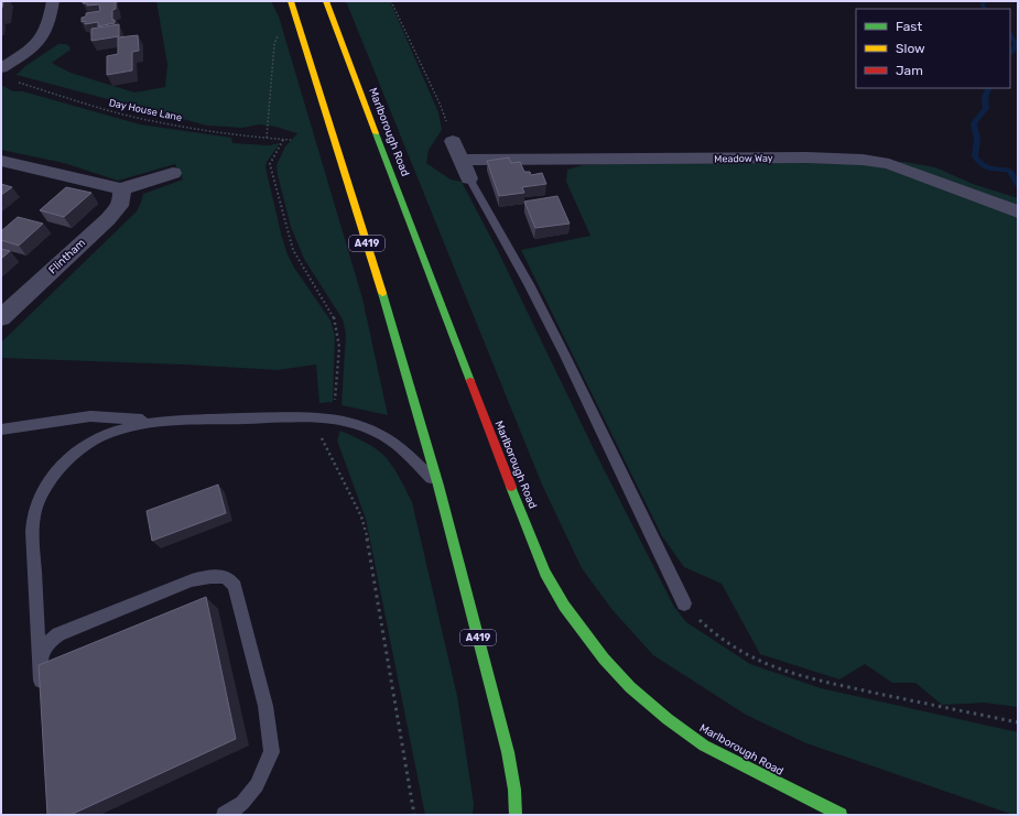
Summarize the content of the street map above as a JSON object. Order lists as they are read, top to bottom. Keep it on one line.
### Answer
{"streets":{"highway":["Marlborough Road","A419"],"street":["Meadow Way","Flintham"],"path":["Day House Lane"]},"legend":["Fast","Slow","Jam"]}
